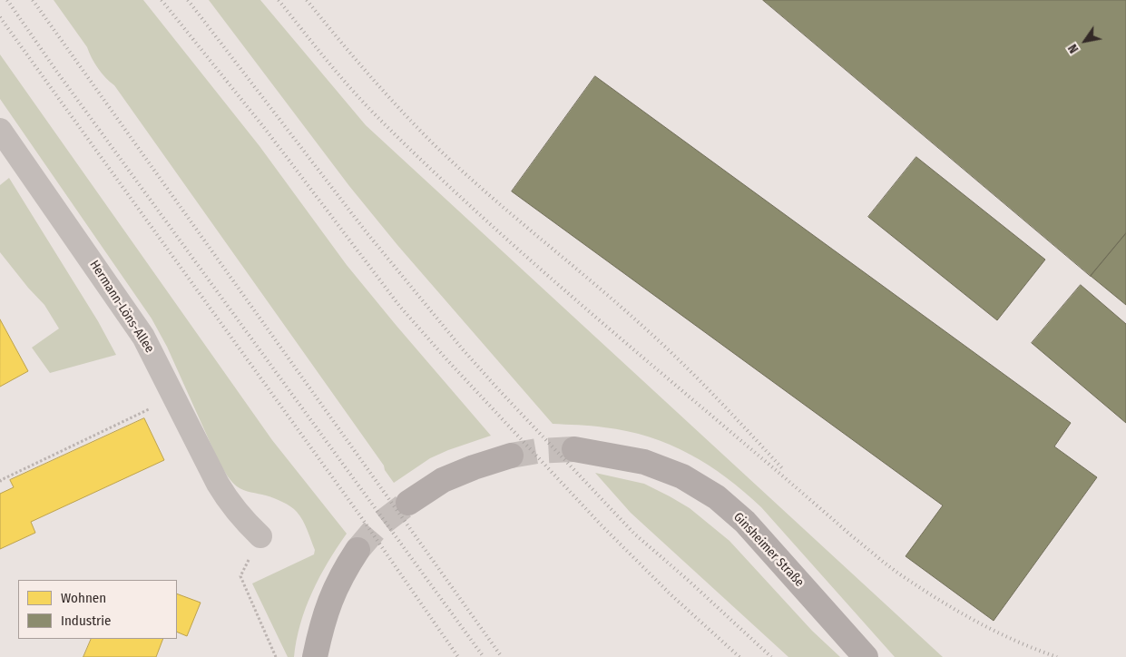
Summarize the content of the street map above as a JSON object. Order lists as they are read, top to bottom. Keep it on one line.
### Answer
{"streets":{"main road":["Ginsheimer Straße"],"street":["Hermann-Löns-Allee"]},"legend":["Wohnen","Industrie"],"north":"bottom left"}
